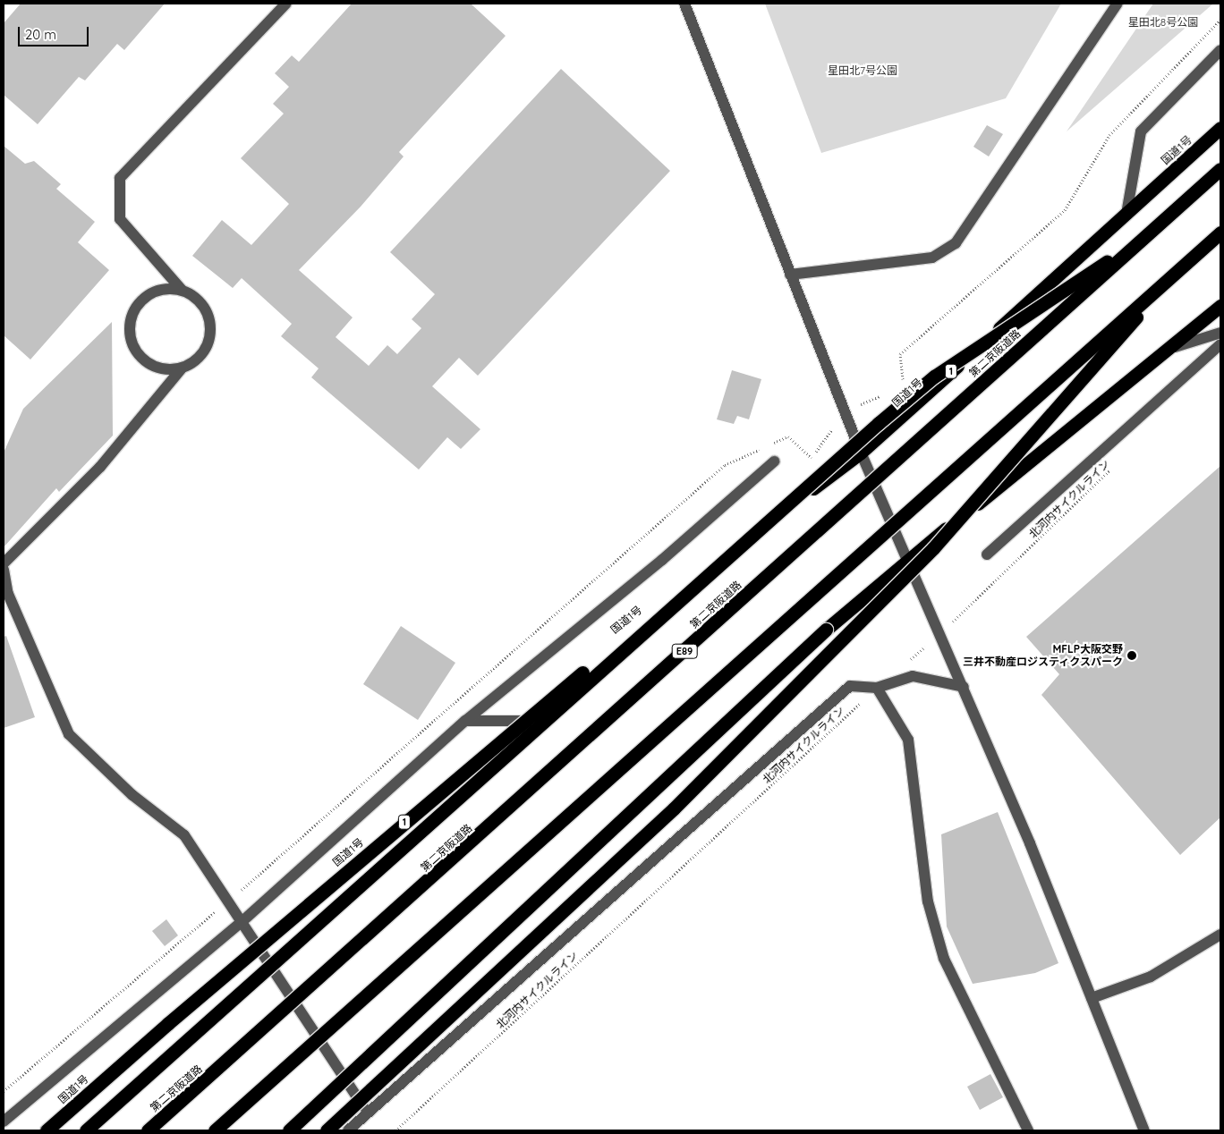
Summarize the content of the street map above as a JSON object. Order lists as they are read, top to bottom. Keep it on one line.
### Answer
{"streets":{"highway":["国道1号","第二京阪道路","1","E89"],"path":["北河内サイクルライン"]},"parks":["星田北8号公園","星田北7号公園"],"places":["MFLP大阪交野 三井不動産ロジスティクスパーク"],"scale_bar":"20 m"}
